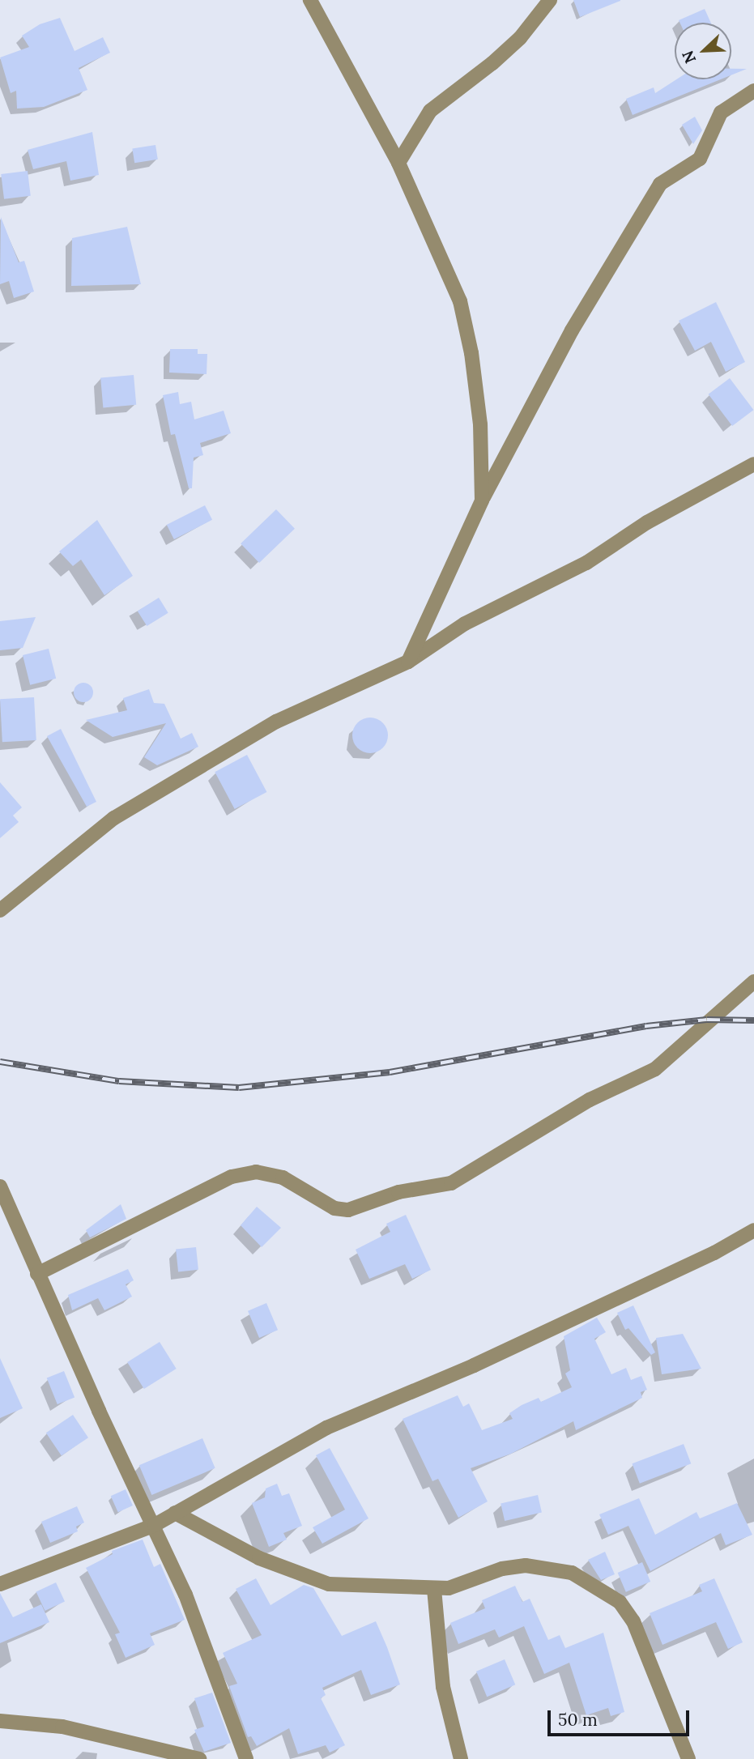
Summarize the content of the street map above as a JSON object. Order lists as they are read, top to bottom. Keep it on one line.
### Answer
{"scale_bar":"50 m","north":"bottom left"}
